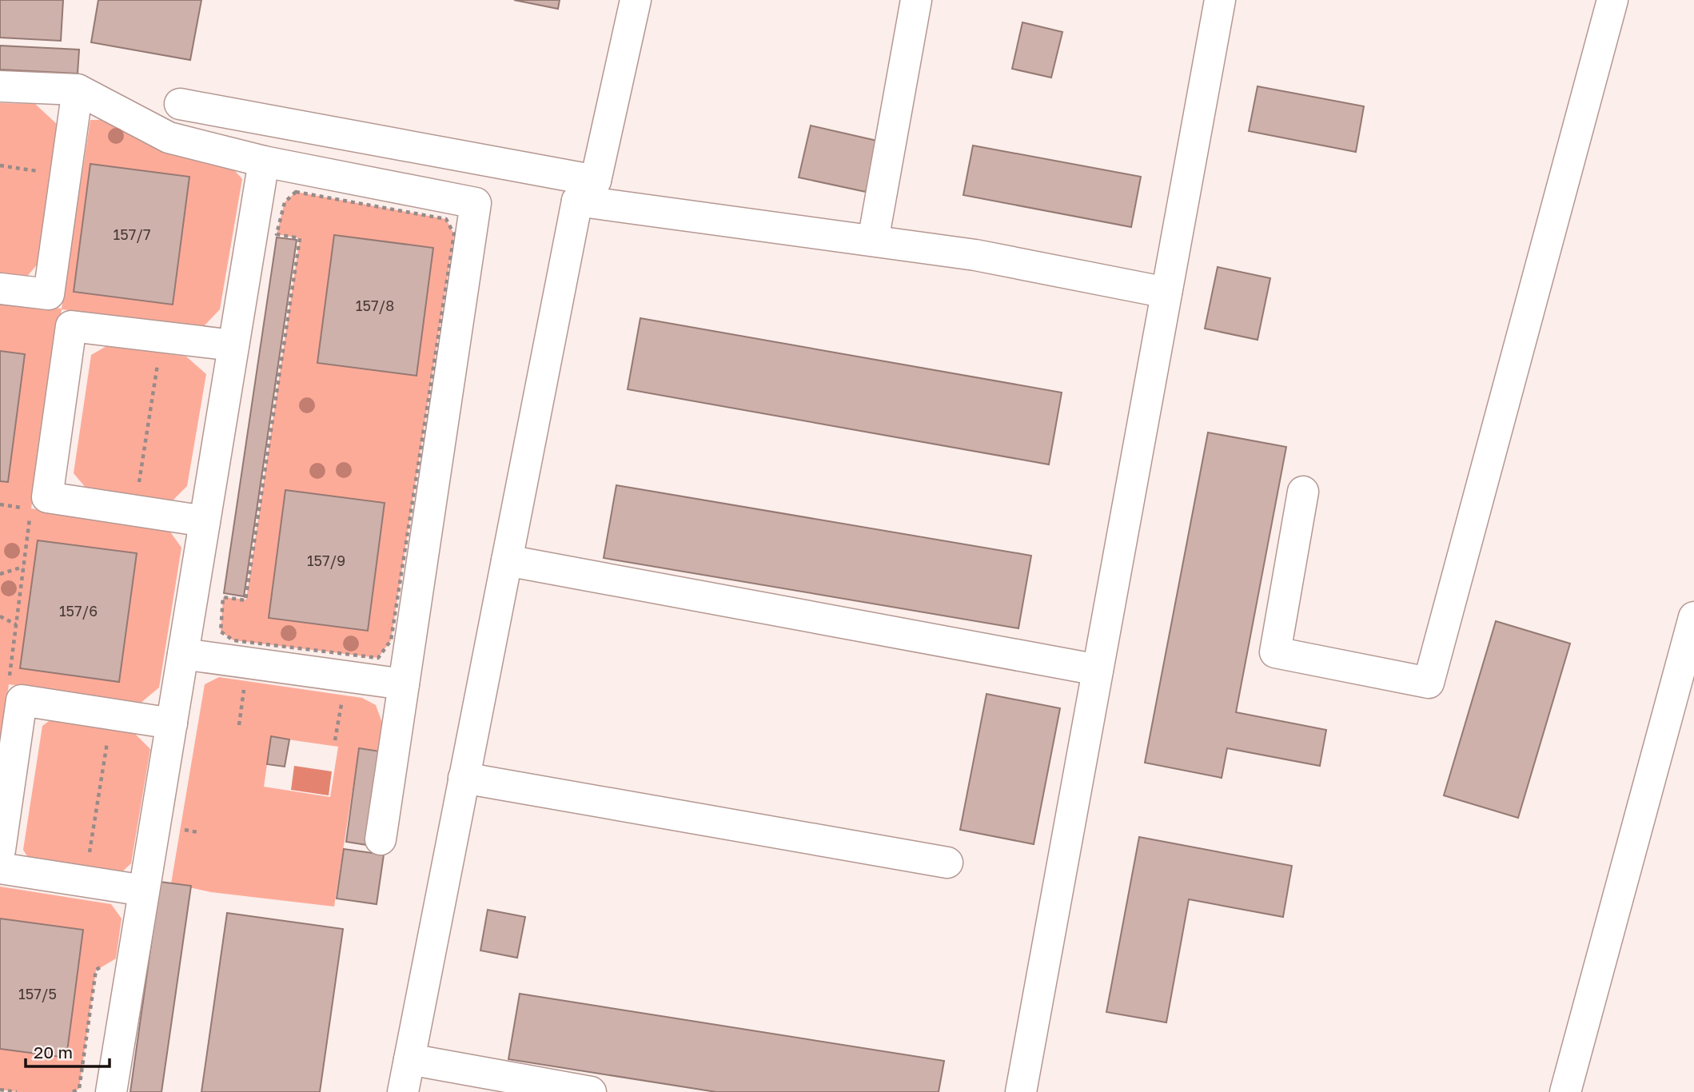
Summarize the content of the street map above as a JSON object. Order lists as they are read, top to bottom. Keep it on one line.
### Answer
{"house_numbers":["157/7","157/8","157/9","157/6","157/5"],"scale_bar":"20 m"}
